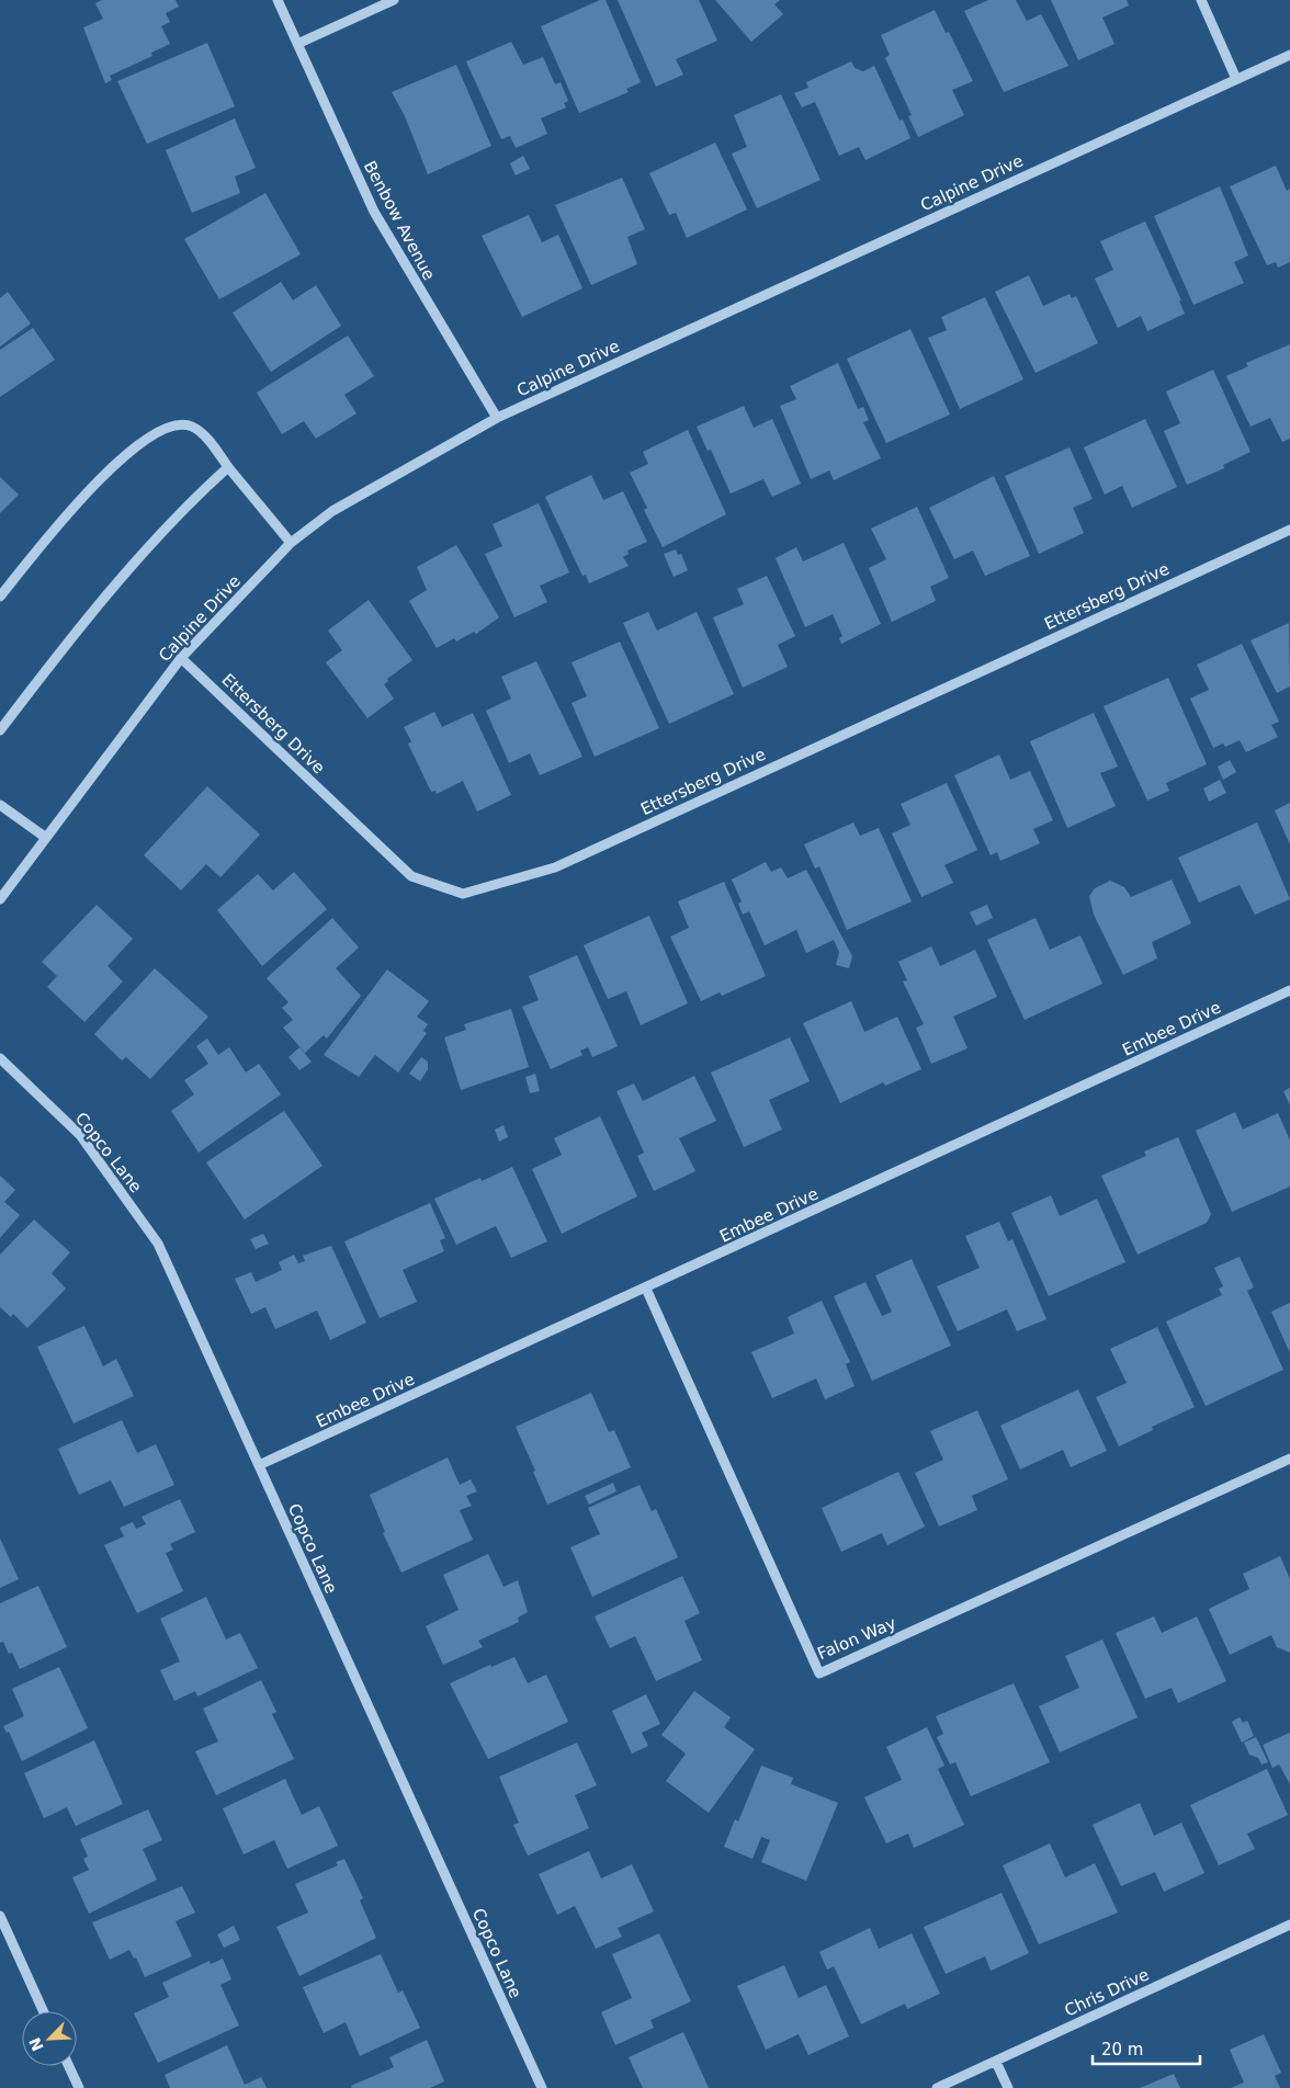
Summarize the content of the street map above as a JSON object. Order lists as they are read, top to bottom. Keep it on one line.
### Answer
{"streets":{"street":["Calpine Drive","Benbow Avenue","Ettersberg Drive","Embee Drive","Copco Lane","Falon Way","Chris Drive"]},"crossings":[["Calpine Drive","Benbow Avenue"],["Calpine Drive","Ettersberg Drive"],["Embee Drive","Copco Lane"],["Embee Drive","Falon Way"]],"scale_bar":"20 m","north":"bottom left"}
